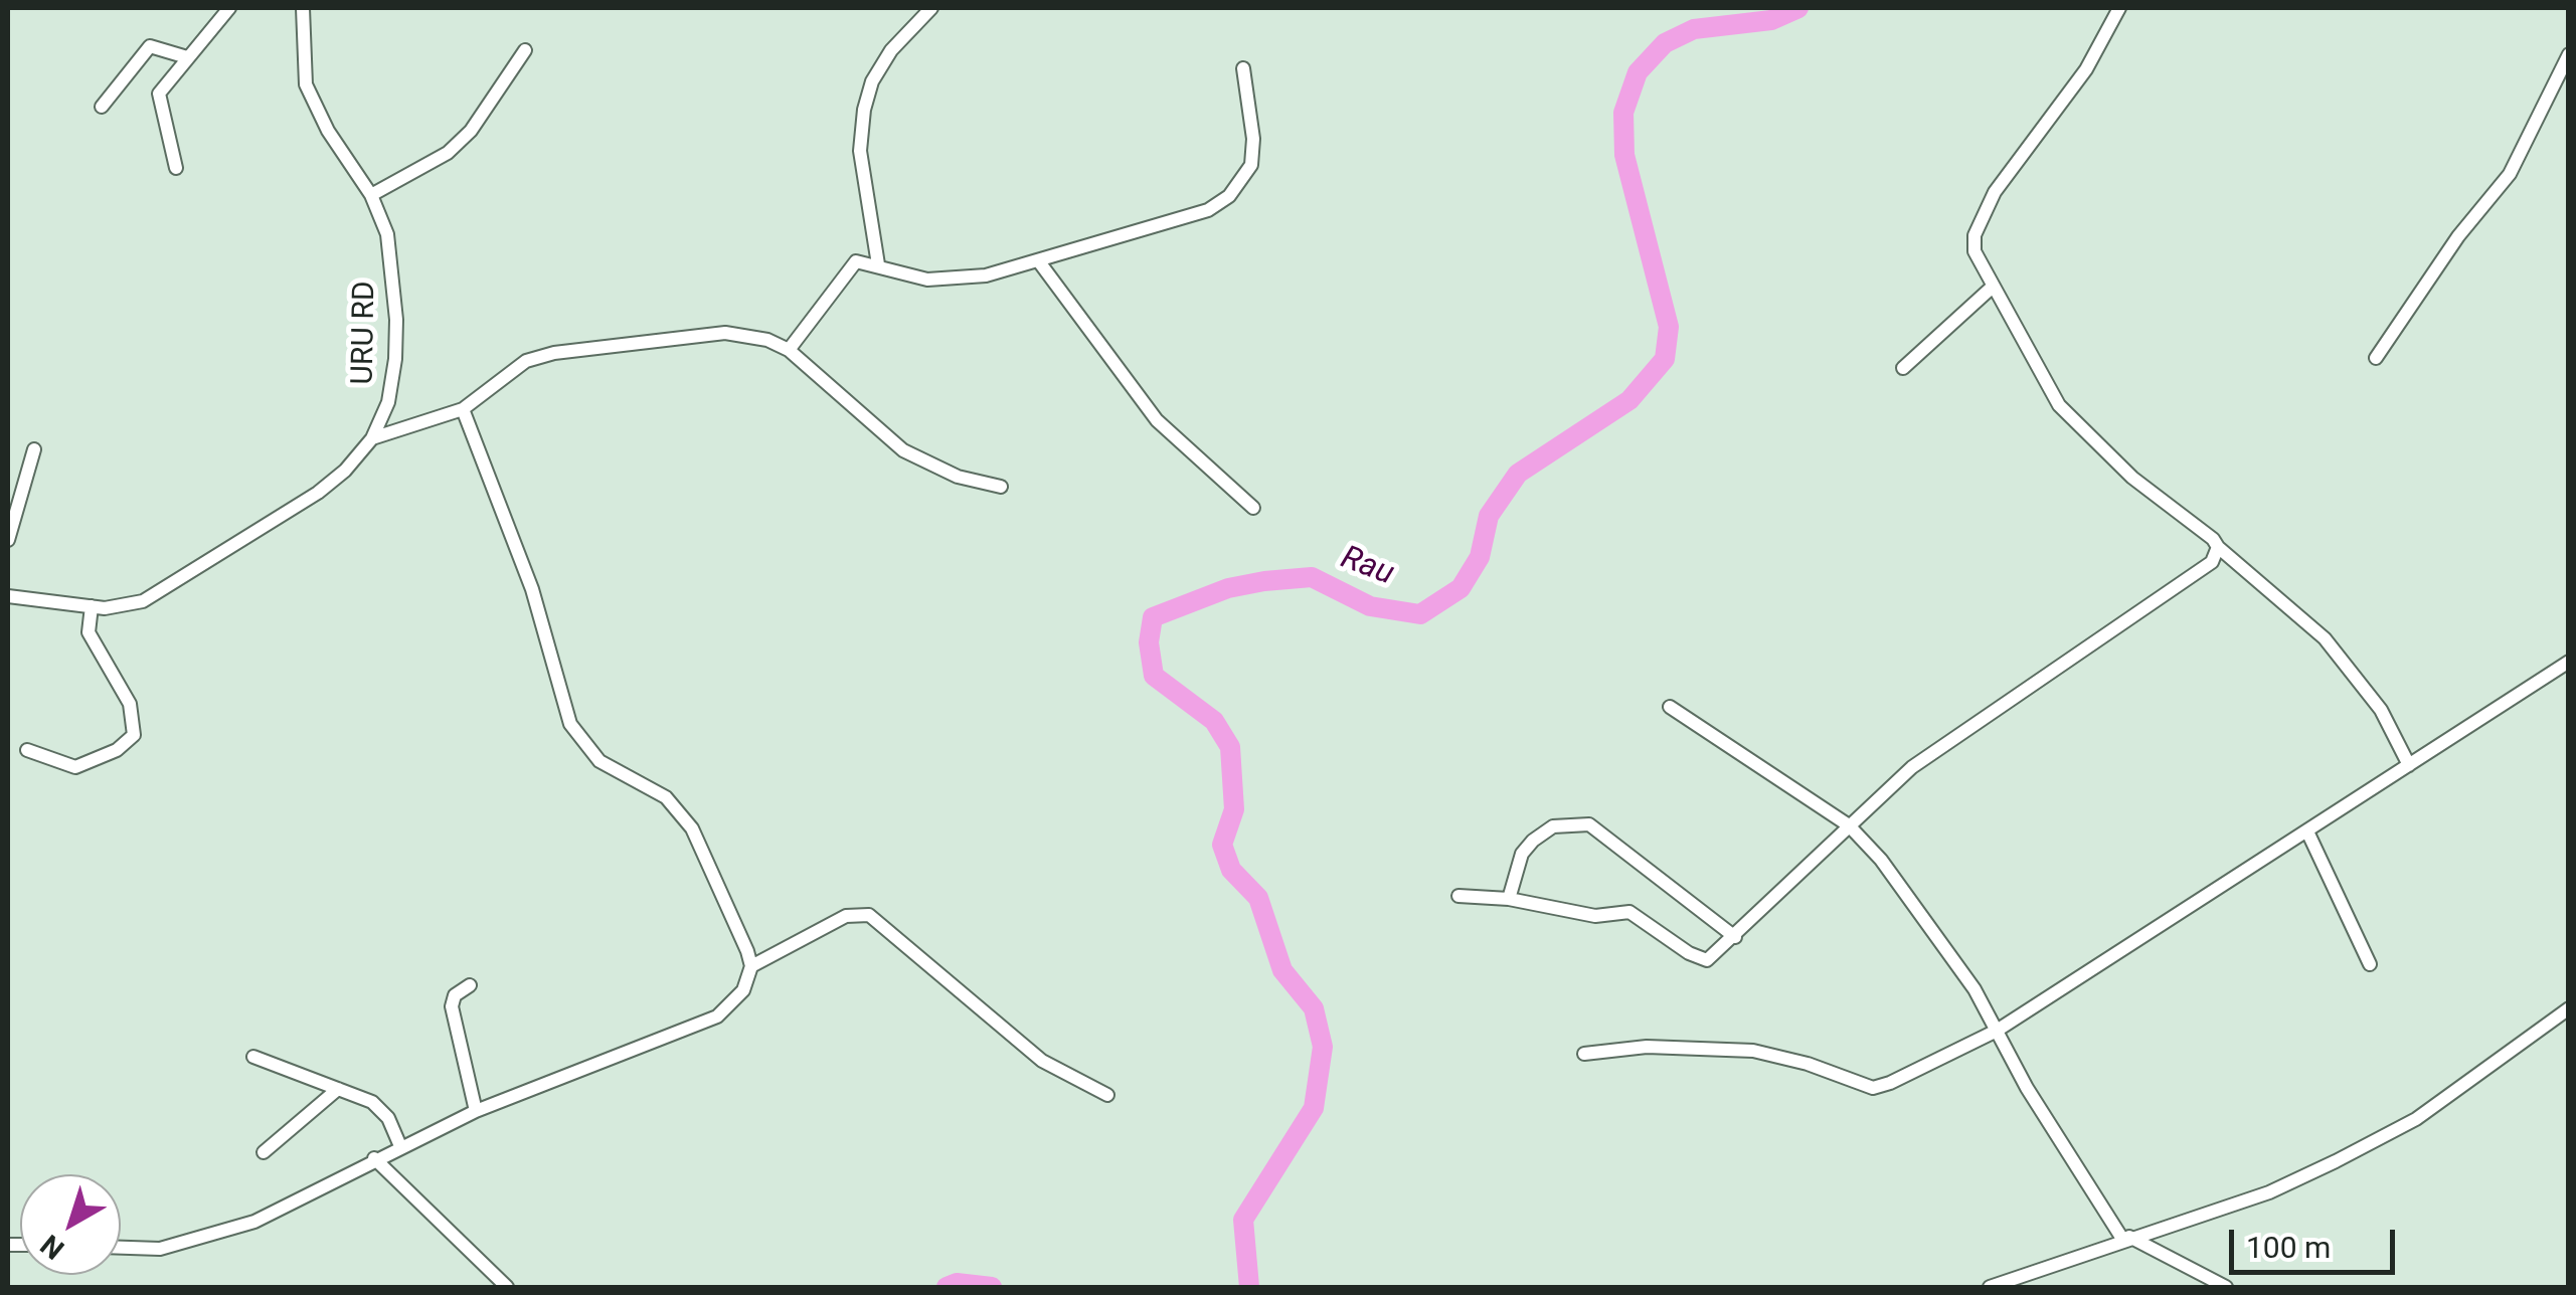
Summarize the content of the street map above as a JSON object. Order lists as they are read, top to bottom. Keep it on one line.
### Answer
{"streets":{"street":["URU RD"]},"water":["Rau"],"scale_bar":"100 m","north":"bottom left"}
